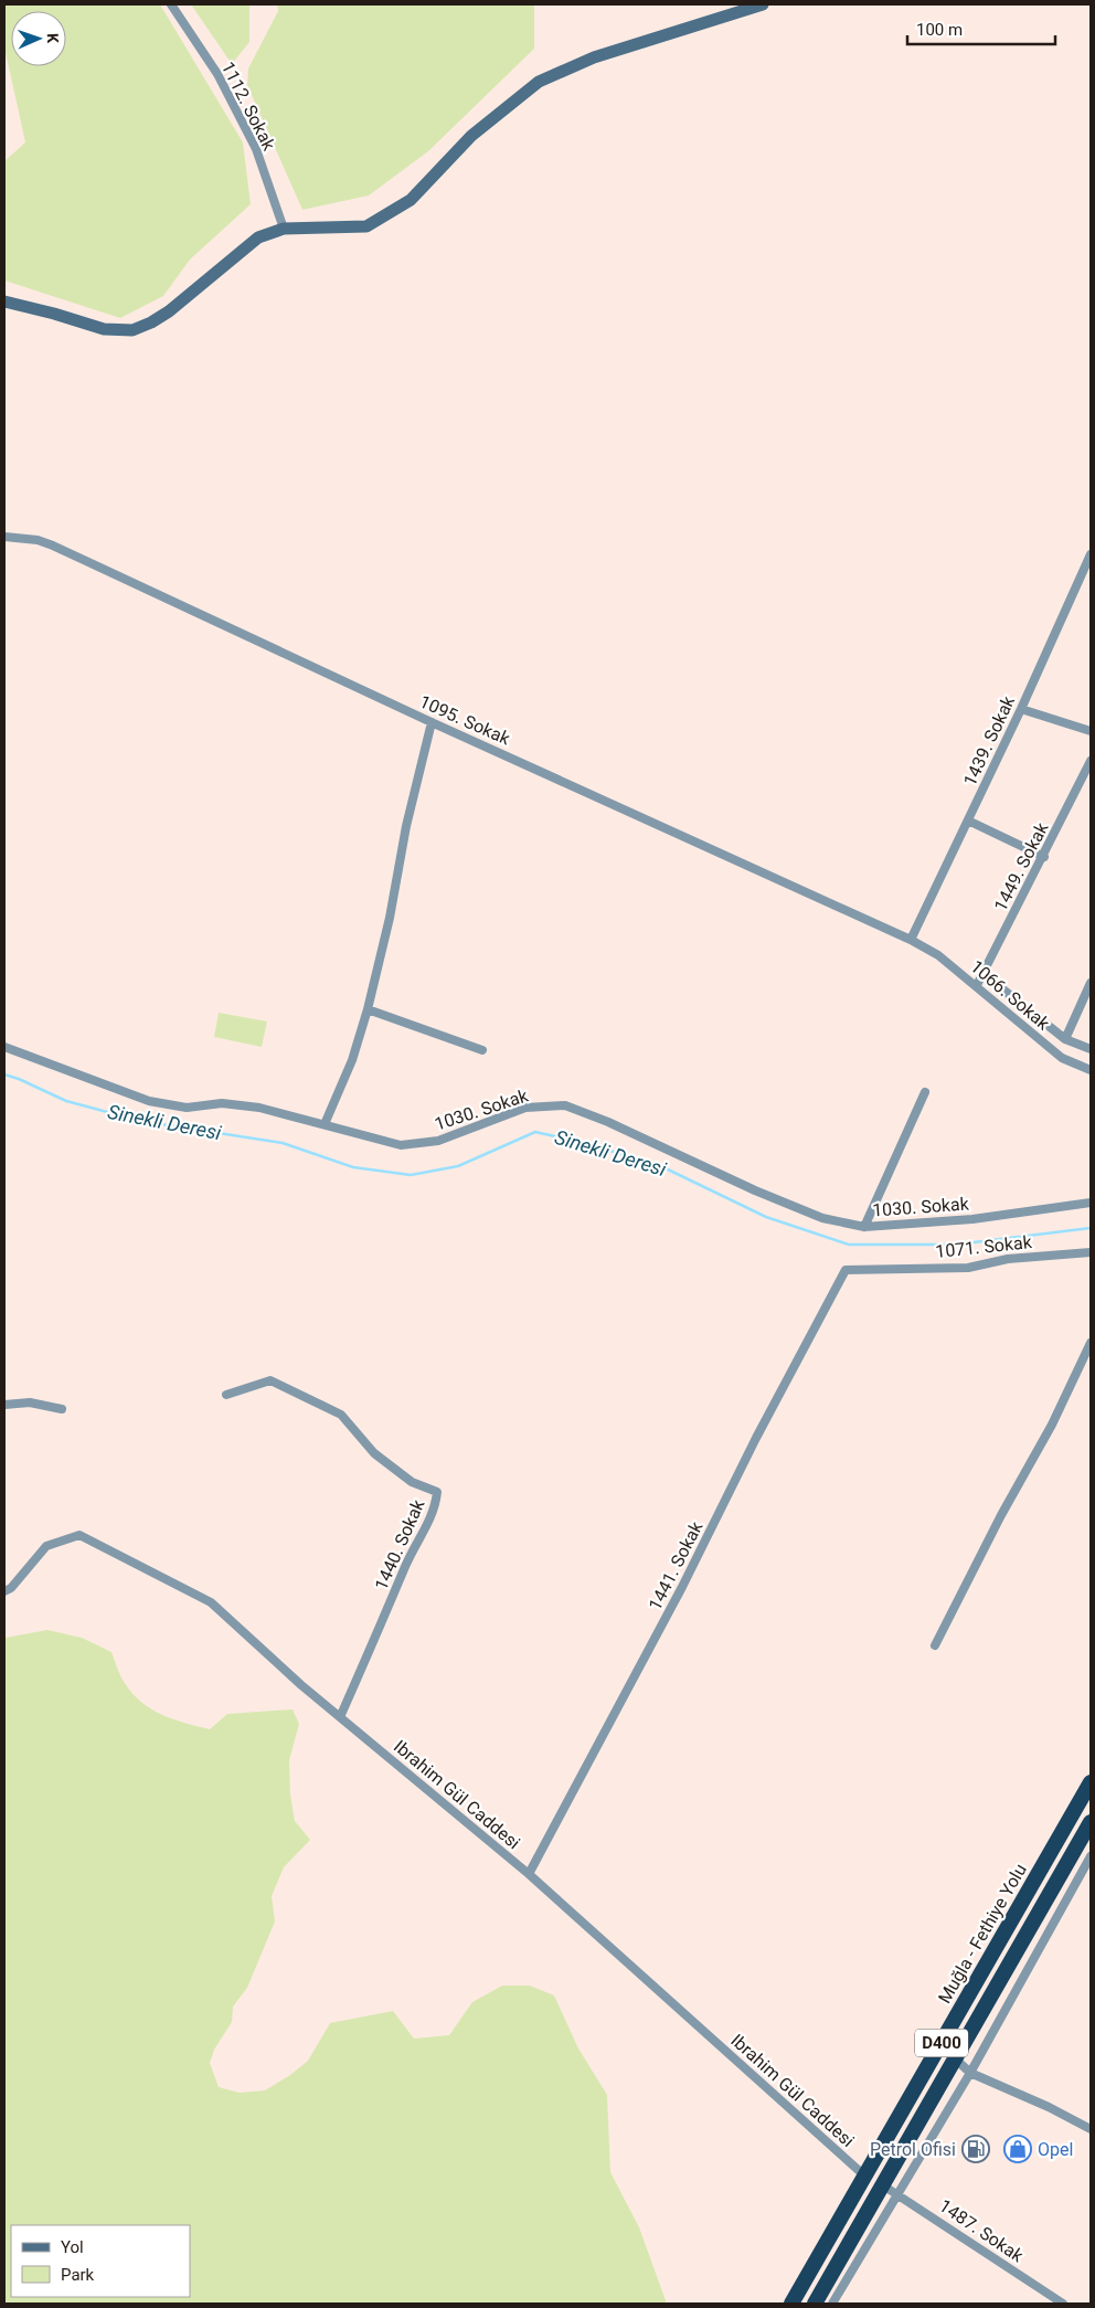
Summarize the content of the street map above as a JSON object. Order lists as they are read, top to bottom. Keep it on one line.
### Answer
{"streets":{"highway":["Muğla - Fethiye Yolu","D400"],"street":["1112. Sokak","1095. Sokak","1439. Sokak","1449. Sokak","1066. Sokak","1030. Sokak","1071. Sokak","1440. Sokak","1441. Sokak","Ibrahim Gül Caddesi","1487. Sokak"]},"crossings":[["1095. Sokak","1439. Sokak"],["1095. Sokak","1066. Sokak"],["1439. Sokak","1066. Sokak"],["1449. Sokak","1066. Sokak"],["1071. Sokak","1441. Sokak"],["1440. Sokak","Ibrahim Gül Caddesi"],["1441. Sokak","Ibrahim Gül Caddesi"],["Ibrahim Gül Caddesi","Muğla - Fethiye Yolu"],["D400","1487. Sokak"]],"water":["Sinekli Deresi"],"places":{"fuel station":["Petrol Ofisi"],"shop":["Opel"]},"legend":["Yol","Park"],"scale_bar":"100 m","north":"right"}
